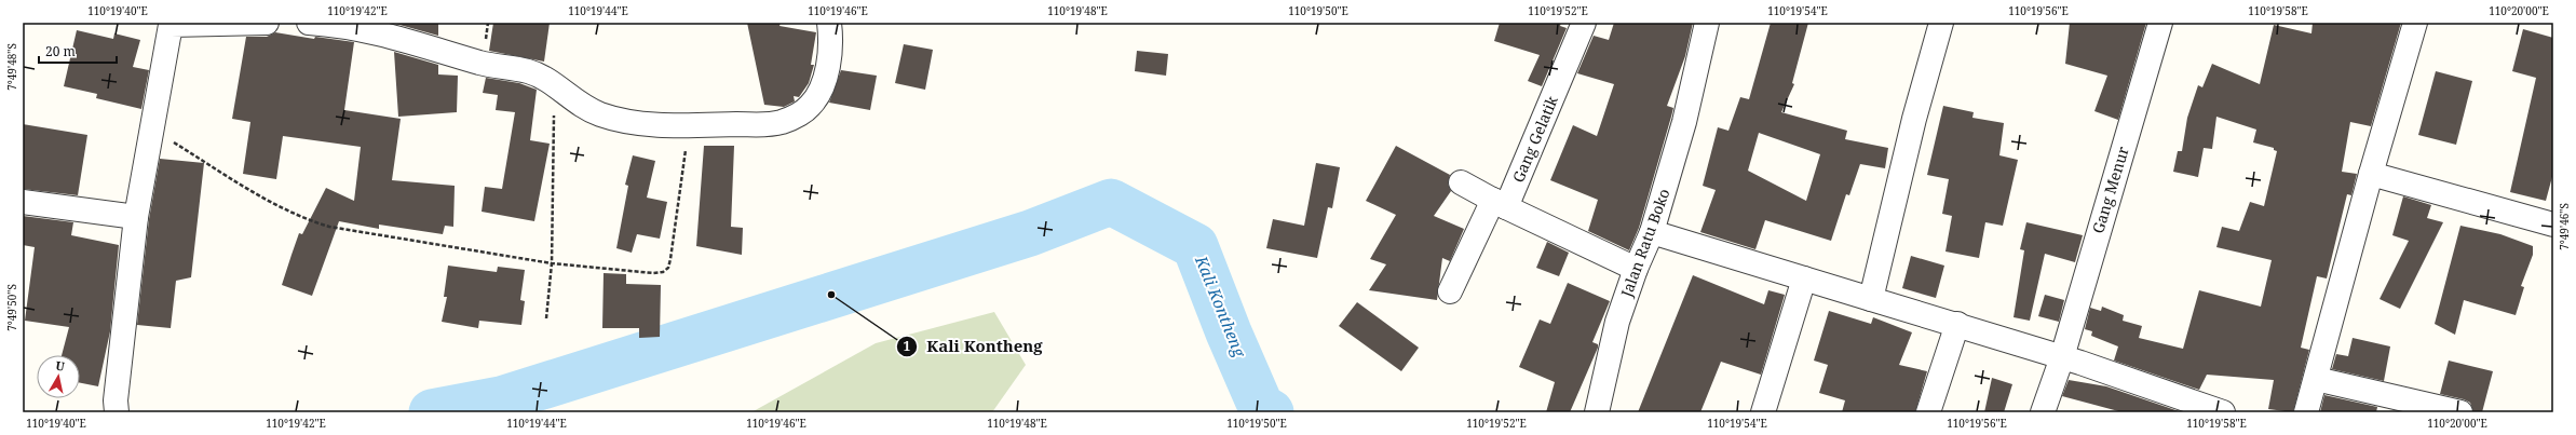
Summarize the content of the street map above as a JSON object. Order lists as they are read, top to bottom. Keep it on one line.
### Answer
{"streets":{"street":["Gang Gelatik","Gang Menur","Jalan Ratu Boko"]},"water":["Kali Kontheng"],"places":["Kali Kontheng"],"scale_bar":"20 m","north":"top","coordinates":["110°19'40\"E","110°19'42\"E","110°19'44\"E","110°19'46\"E","110°19'48\"E","110°19'50\"E","110°19'52\"E","110°19'54\"E","110°19'56\"E","110°19'58\"E","110°20'00\"E","7°49'48\"S","7°49'46\"S","7°49'50\"S"]}
